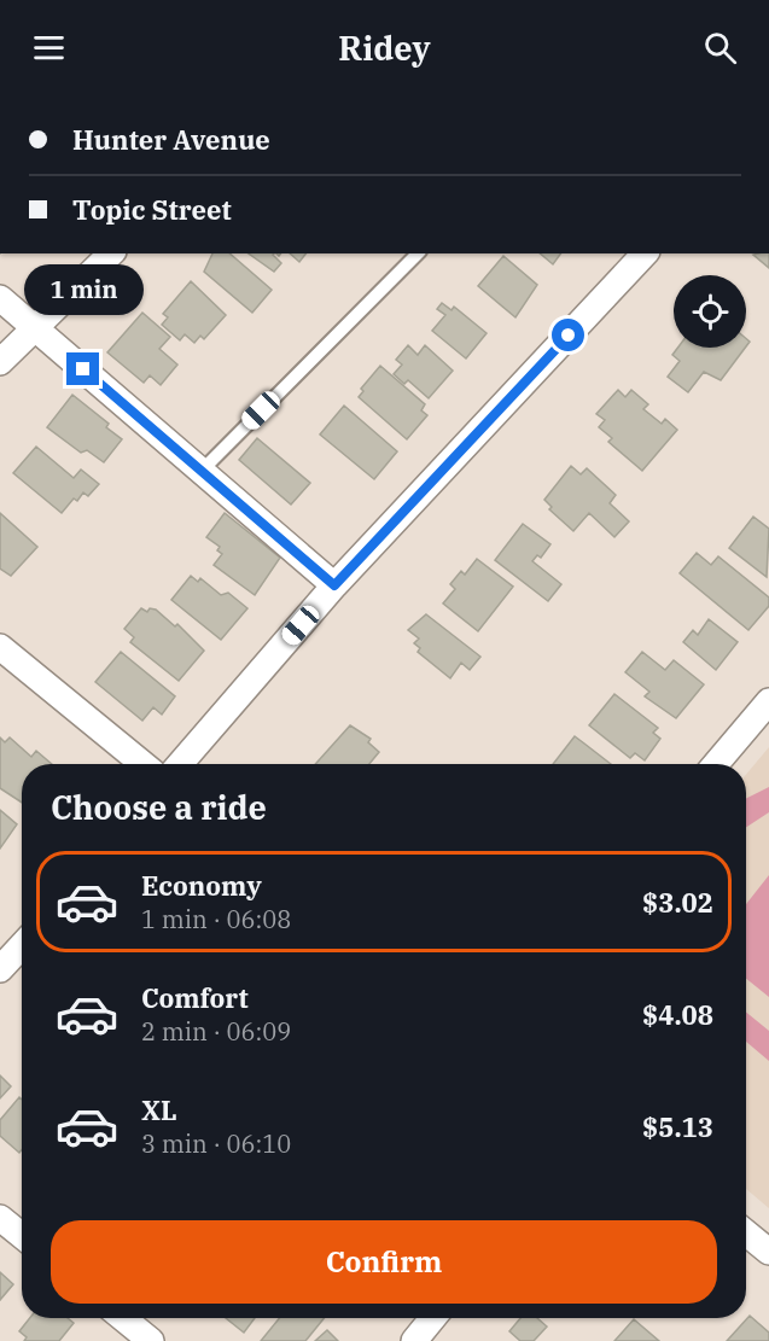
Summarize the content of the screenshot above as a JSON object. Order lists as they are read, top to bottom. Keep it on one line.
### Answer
{"page":{"header":"Ridey","banner":["Hunter Avenue","Topic Street"],"bubble":"1 min","heading":"Choose a ride","list":[{"name":"Economy","note":"1 min · 06:08","value":"$3.02"},{"name":"Comfort","note":"2 min · 06:09","value":"$4.08"},{"name":"XL","note":"3 min · 06:10","value":"$5.13"}],"buttons":"Confirm"}}
